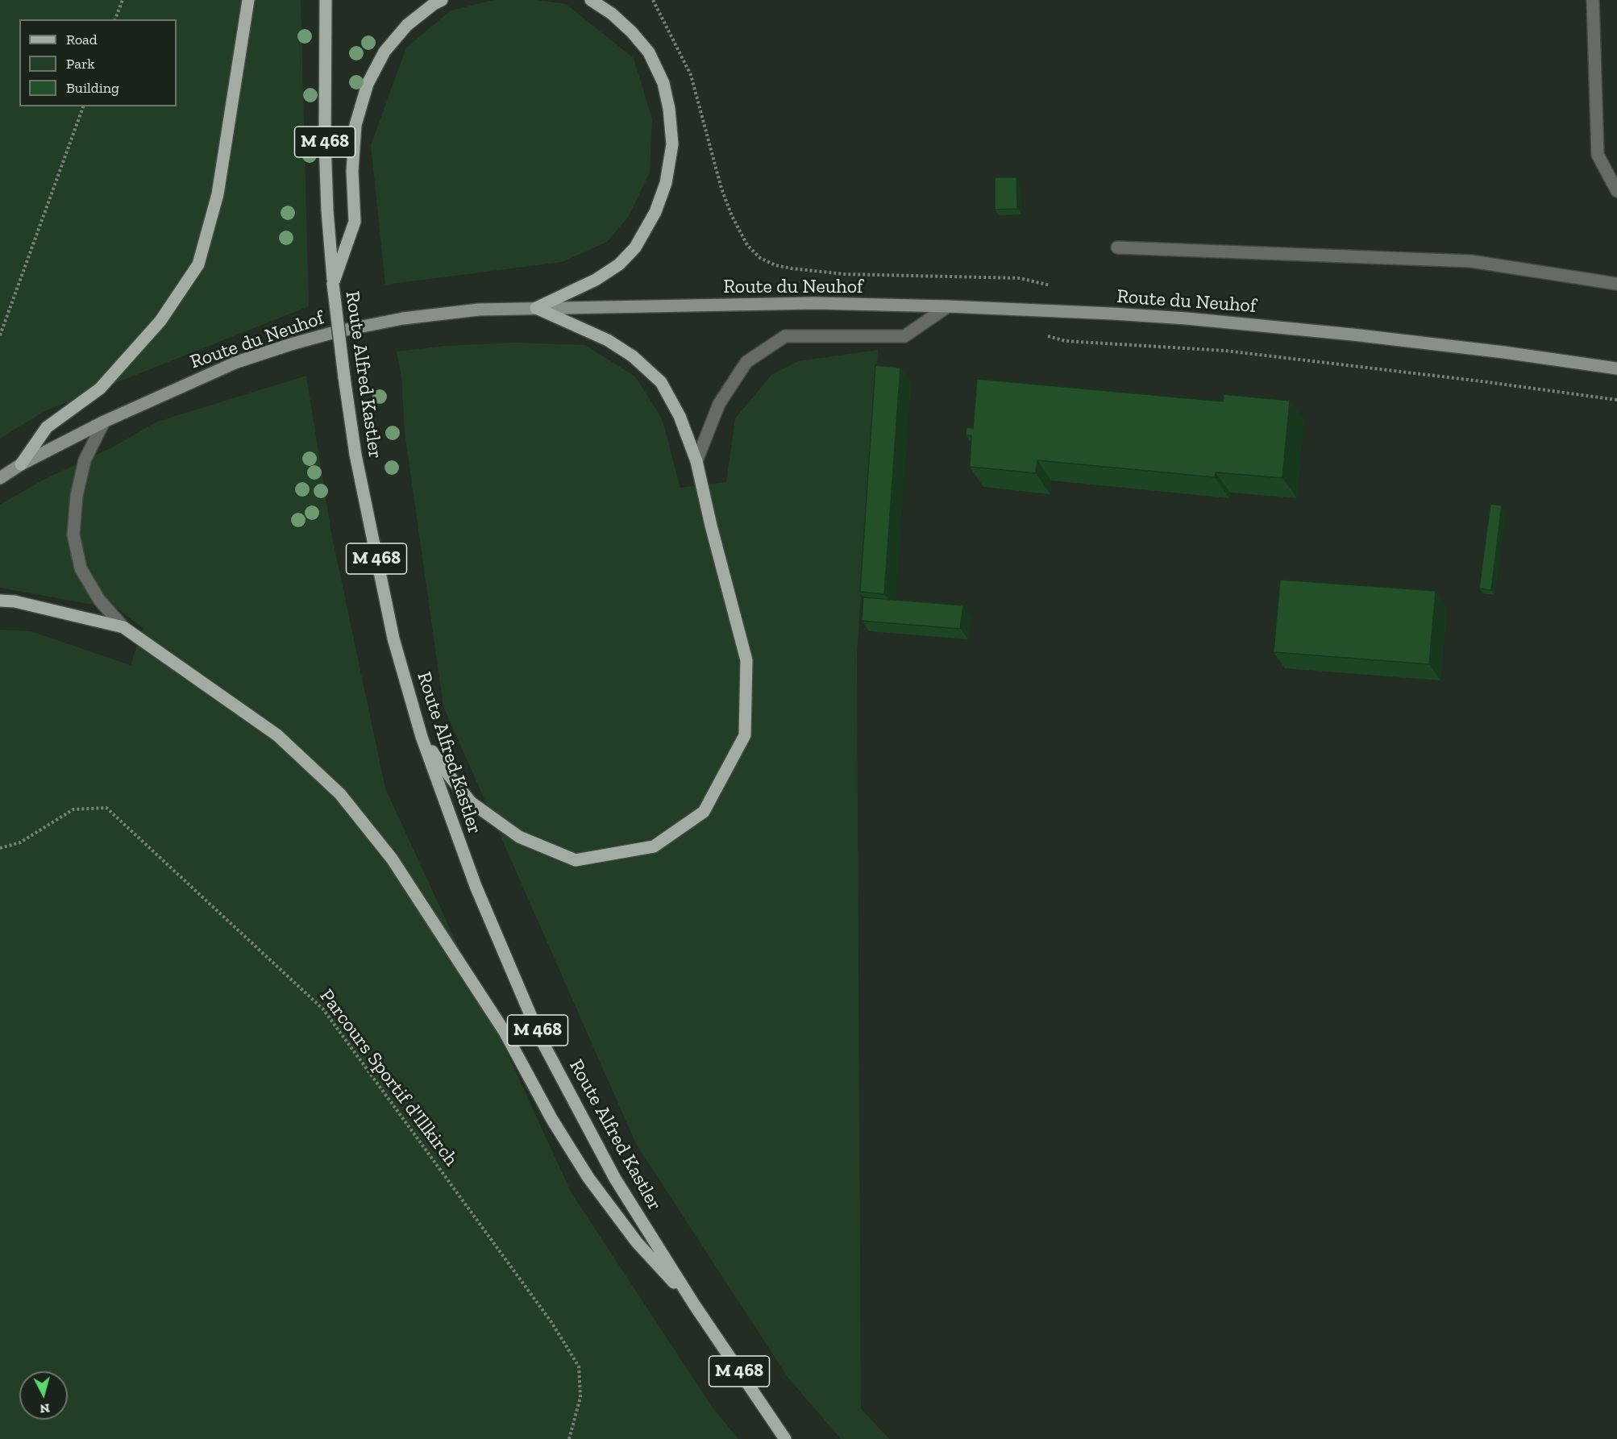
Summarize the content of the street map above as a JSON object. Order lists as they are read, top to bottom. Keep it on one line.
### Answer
{"streets":{"main road":["M 468","Route Alfred Kastler"],"street":["Route du Neuhof"],"path":["Parcours Sportif d'Illkirch"]},"legend":["Road","Park","Building"],"north":"bottom"}
